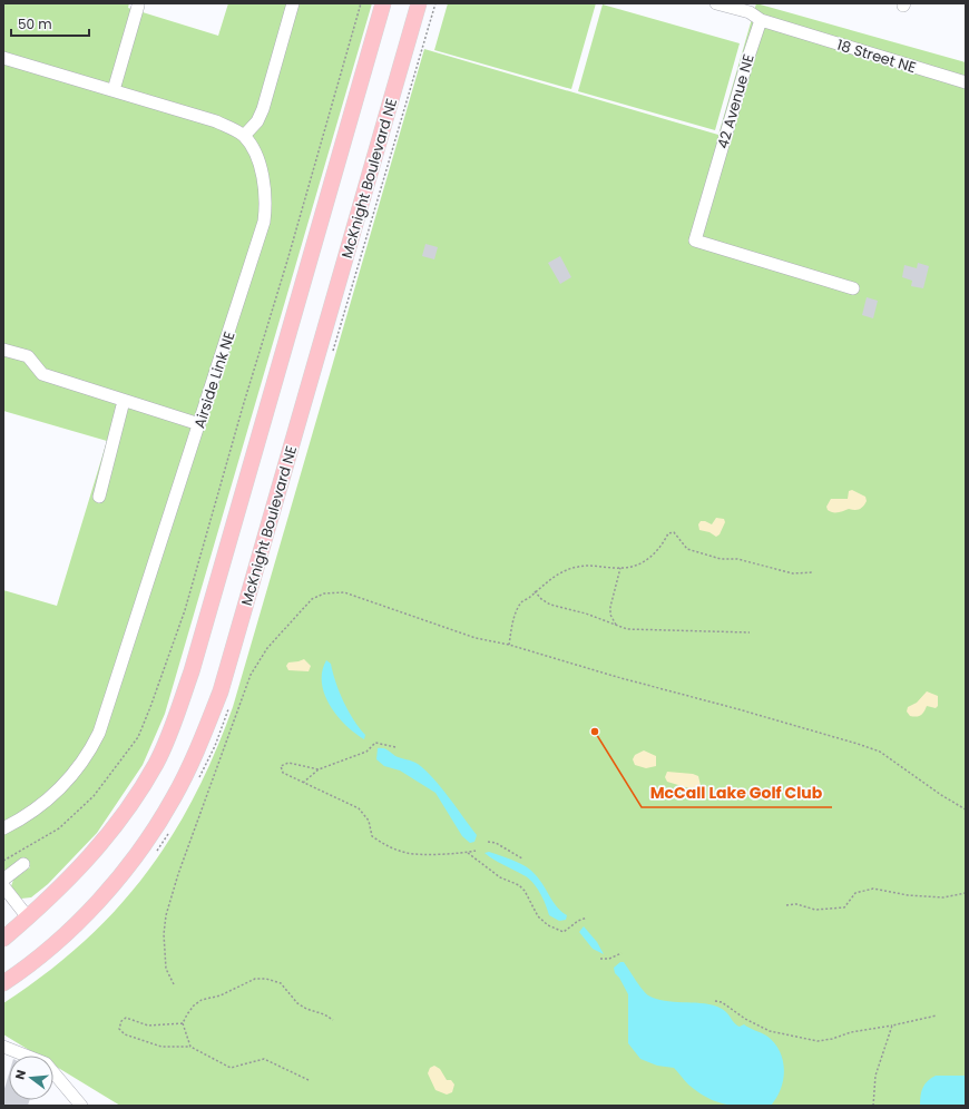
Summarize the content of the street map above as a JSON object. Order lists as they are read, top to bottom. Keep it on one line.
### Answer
{"streets":{"main road":["McKnight Boulevard NE"],"street":["18 Street NE","42 Avenue NE","Airside Link NE"]},"crossings":[["18 Street NE","42 Avenue NE"]],"places":["McCall Lake Golf Club"],"scale_bar":"50 m","north":"left"}
